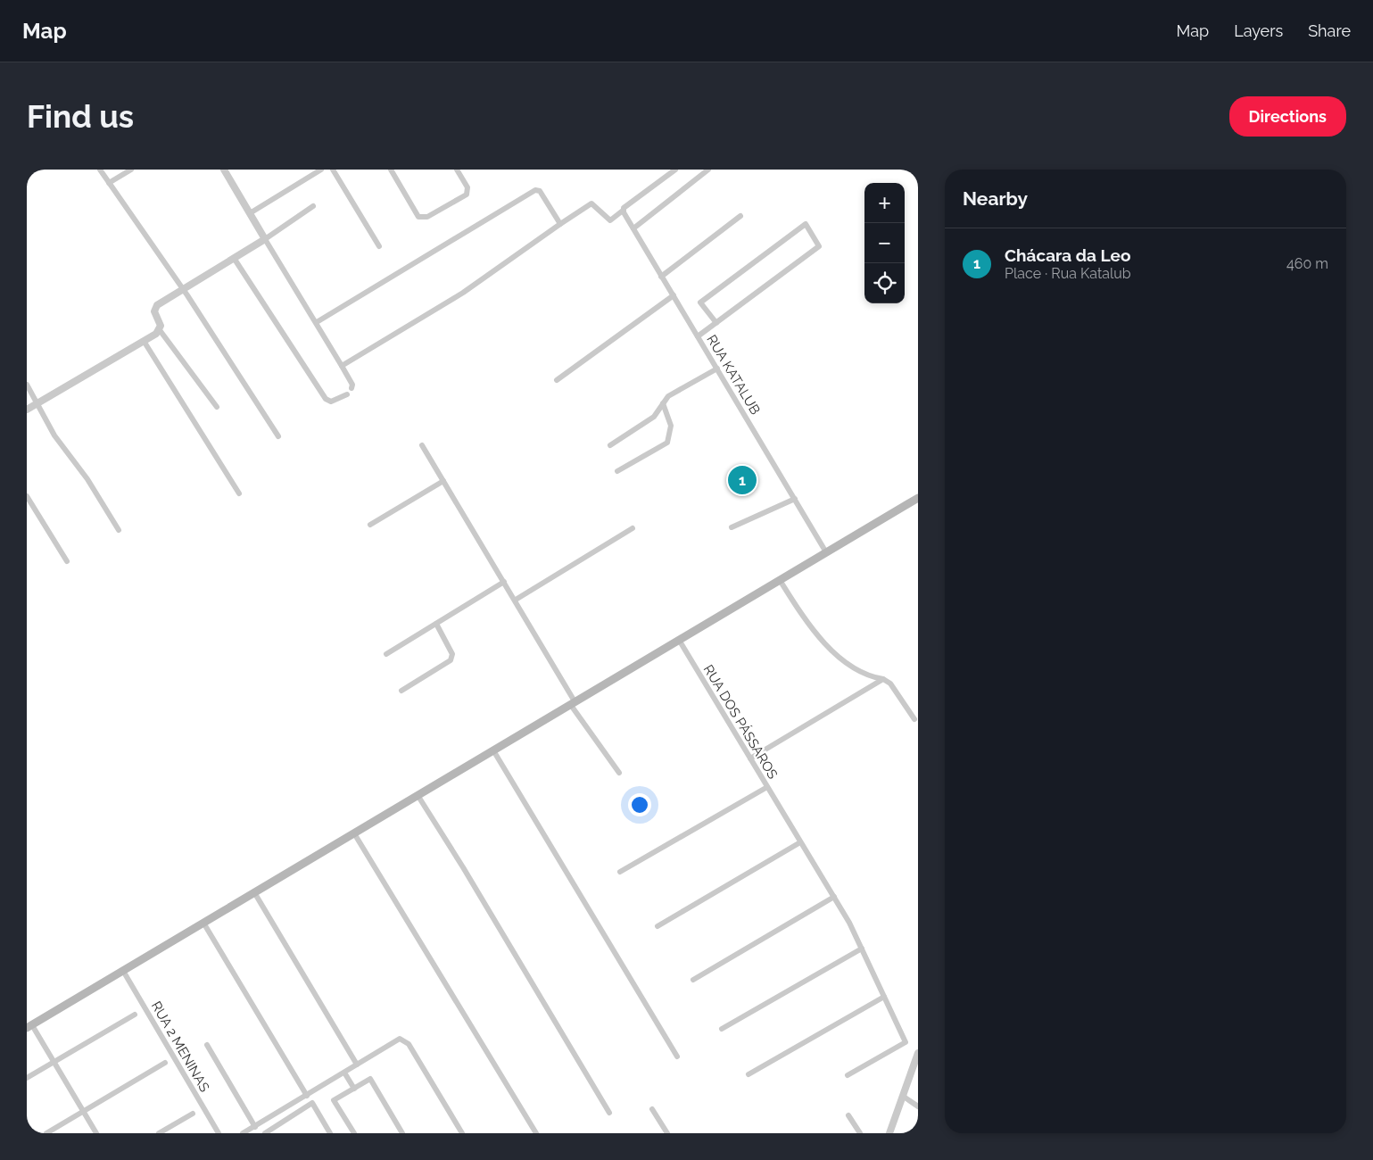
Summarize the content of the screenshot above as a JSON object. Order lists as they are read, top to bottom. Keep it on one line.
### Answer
{"streets":{"street":["RUA KATALUB","RUA DOS PÁSSAROS","RUA 2 MENINAS"]},"page":{"header":"Map","nav":["Map","Layers","Share"],"buttons":"Directions","title":"Find us","heading":"Nearby","map_buttons":["+","−"],"list":[{"mark":"1","name":"Chácara da Leo","note":"Place · Rua Katalub","value":"460 m"}],"pins":"1"}}
